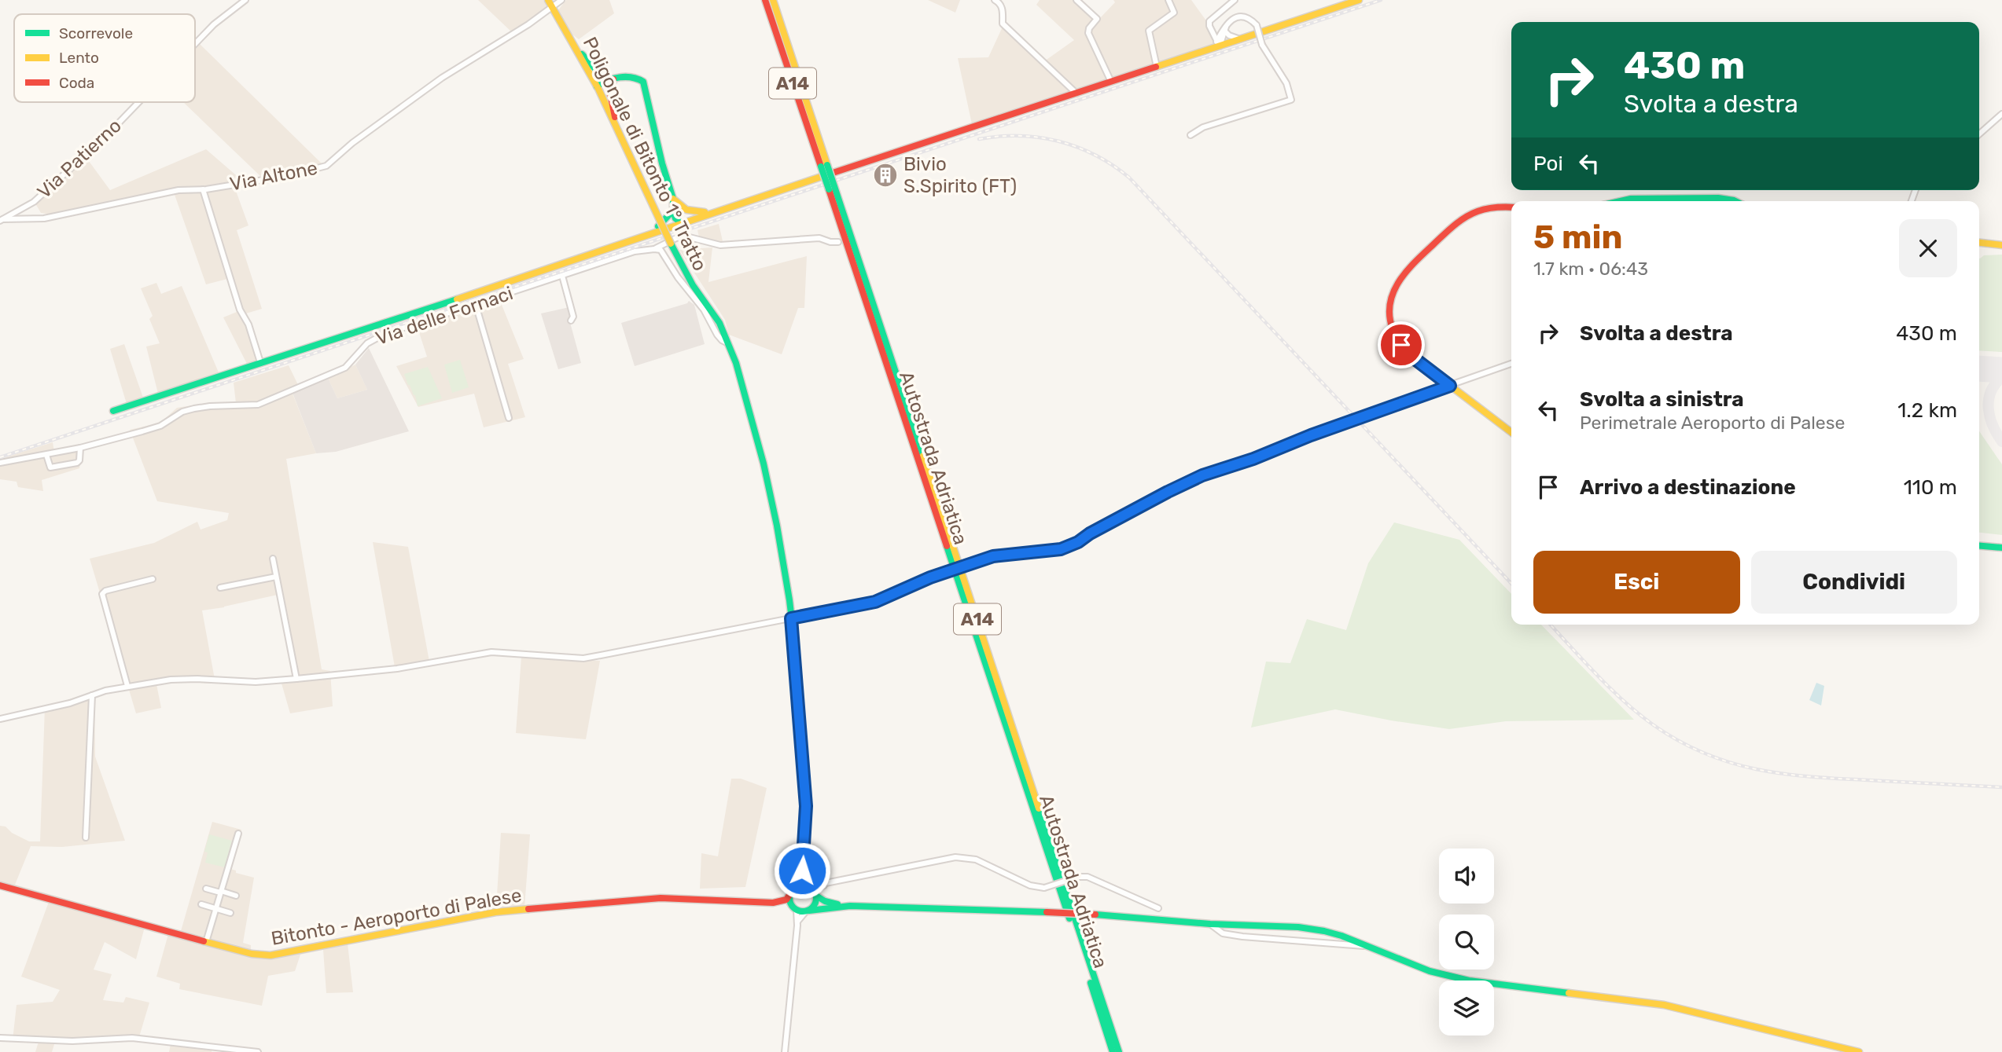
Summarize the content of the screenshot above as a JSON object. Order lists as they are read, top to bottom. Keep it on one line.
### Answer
{"streets":{"main road":["A14","Poligonale di Bitonto 1° Tratto","Autostrada Adriatica","Bitonto - Aeroporto di Palese"],"street":["Via Patierno","Via Altone","Via delle Fornaci"]},"crossings":[["Poligonale di Bitonto 1° Tratto","Via Altone"],["Via Patierno","Via Altone"]],"places":{"building":["Bivio S.Spirito (FT)"]},"legend":["Scorrevole","Lento","Coda"],"page":{"turn":["430 m","Svolta a destra"],"then":"Poi","heading":["5 min","1.7 km · 06:43"],"list":[{"name":"Svolta a destra","value":"430 m"},{"name":"Svolta a sinistra","note":"Perimetrale Aeroporto di Palese","value":"1.2 km"},{"name":"Arrivo a destinazione","value":"110 m"}],"buttons":["Esci","Condividi"]}}
